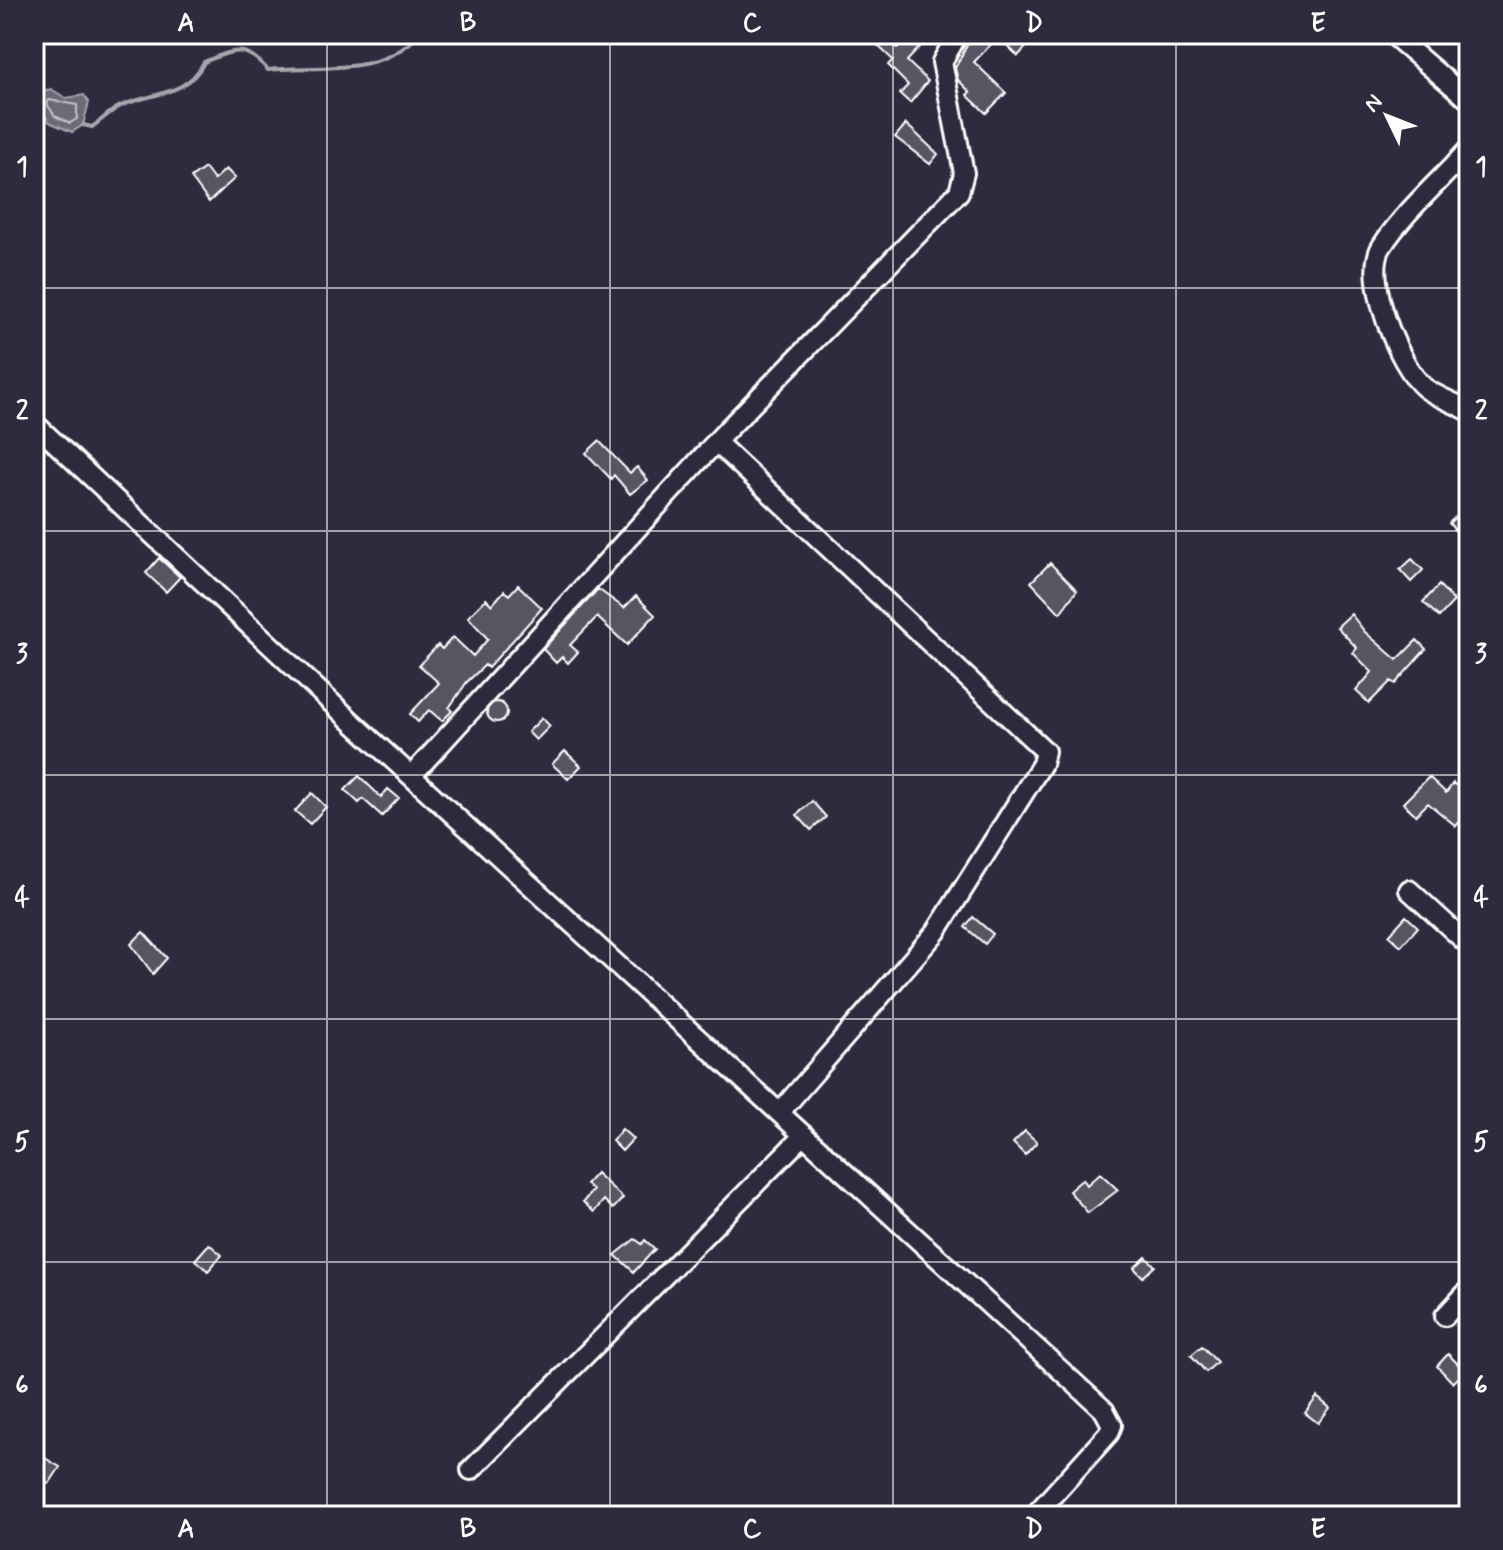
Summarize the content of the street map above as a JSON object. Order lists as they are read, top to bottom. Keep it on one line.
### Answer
{"north":"top left","grid":{"columns":["A","B","C","D","E"],"rows":["1","2","3","4","5","6"]}}
